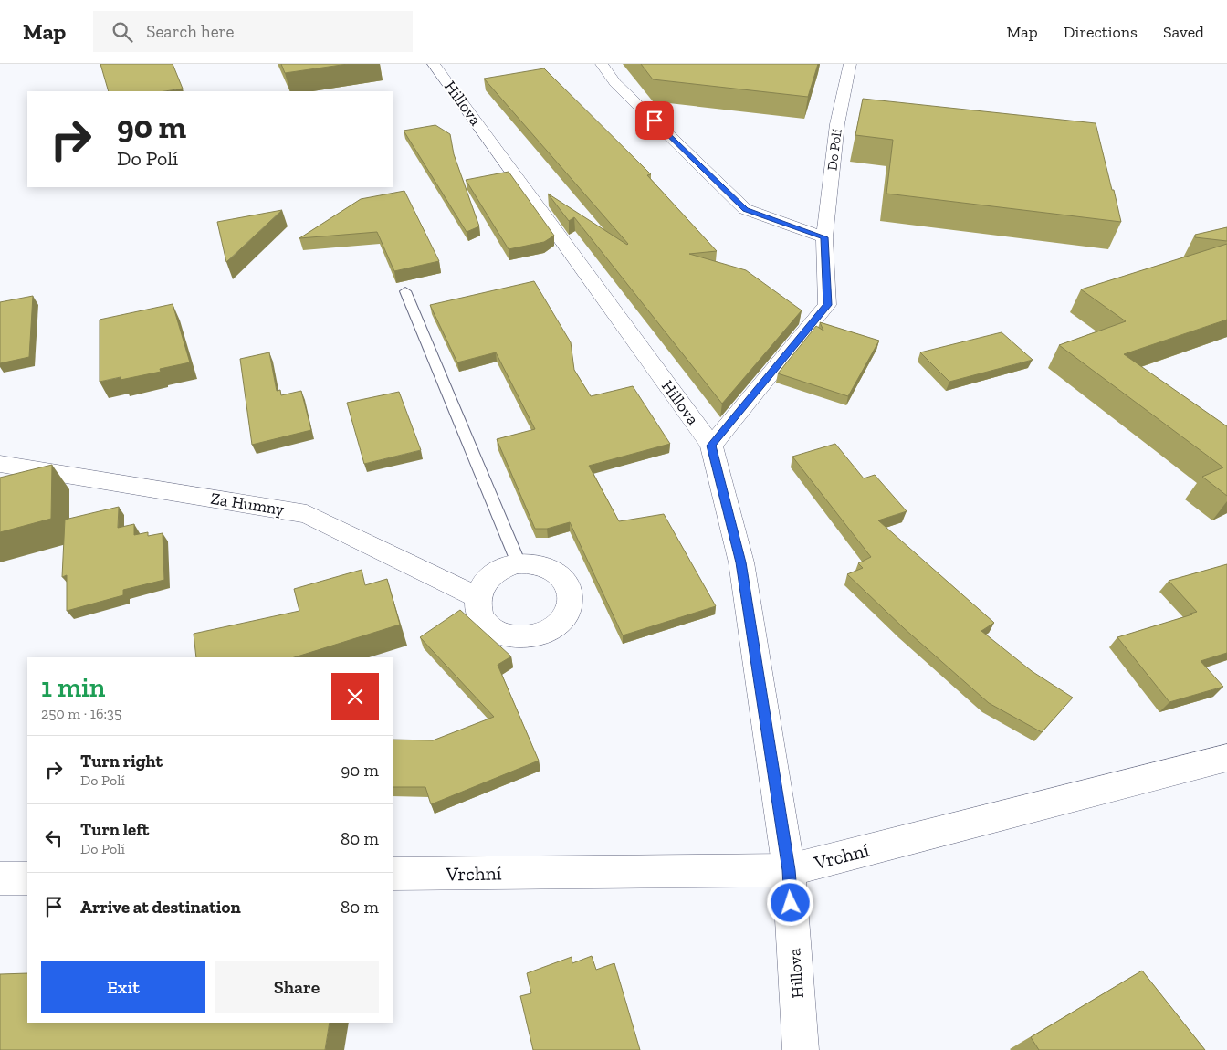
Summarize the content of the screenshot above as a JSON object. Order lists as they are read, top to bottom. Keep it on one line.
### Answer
{"streets":{"street":["Hillova","Do Polí","Za Humny","Vrchní"]},"crossings":[["Hillova","Do Polí"],["Hillova","Vrchní"]],"page":{"header":"Map","search":"Search here","nav":["Map","Directions","Saved"],"turn":["90 m","Do Polí"],"heading":["1 min","250 m · 16:35"],"list":[{"name":"Turn right","note":"Do Polí","value":"90 m"},{"name":"Turn left","note":"Do Polí","value":"80 m"},{"name":"Arrive at destination","value":"80 m"}],"buttons":["Exit","Share"]}}
